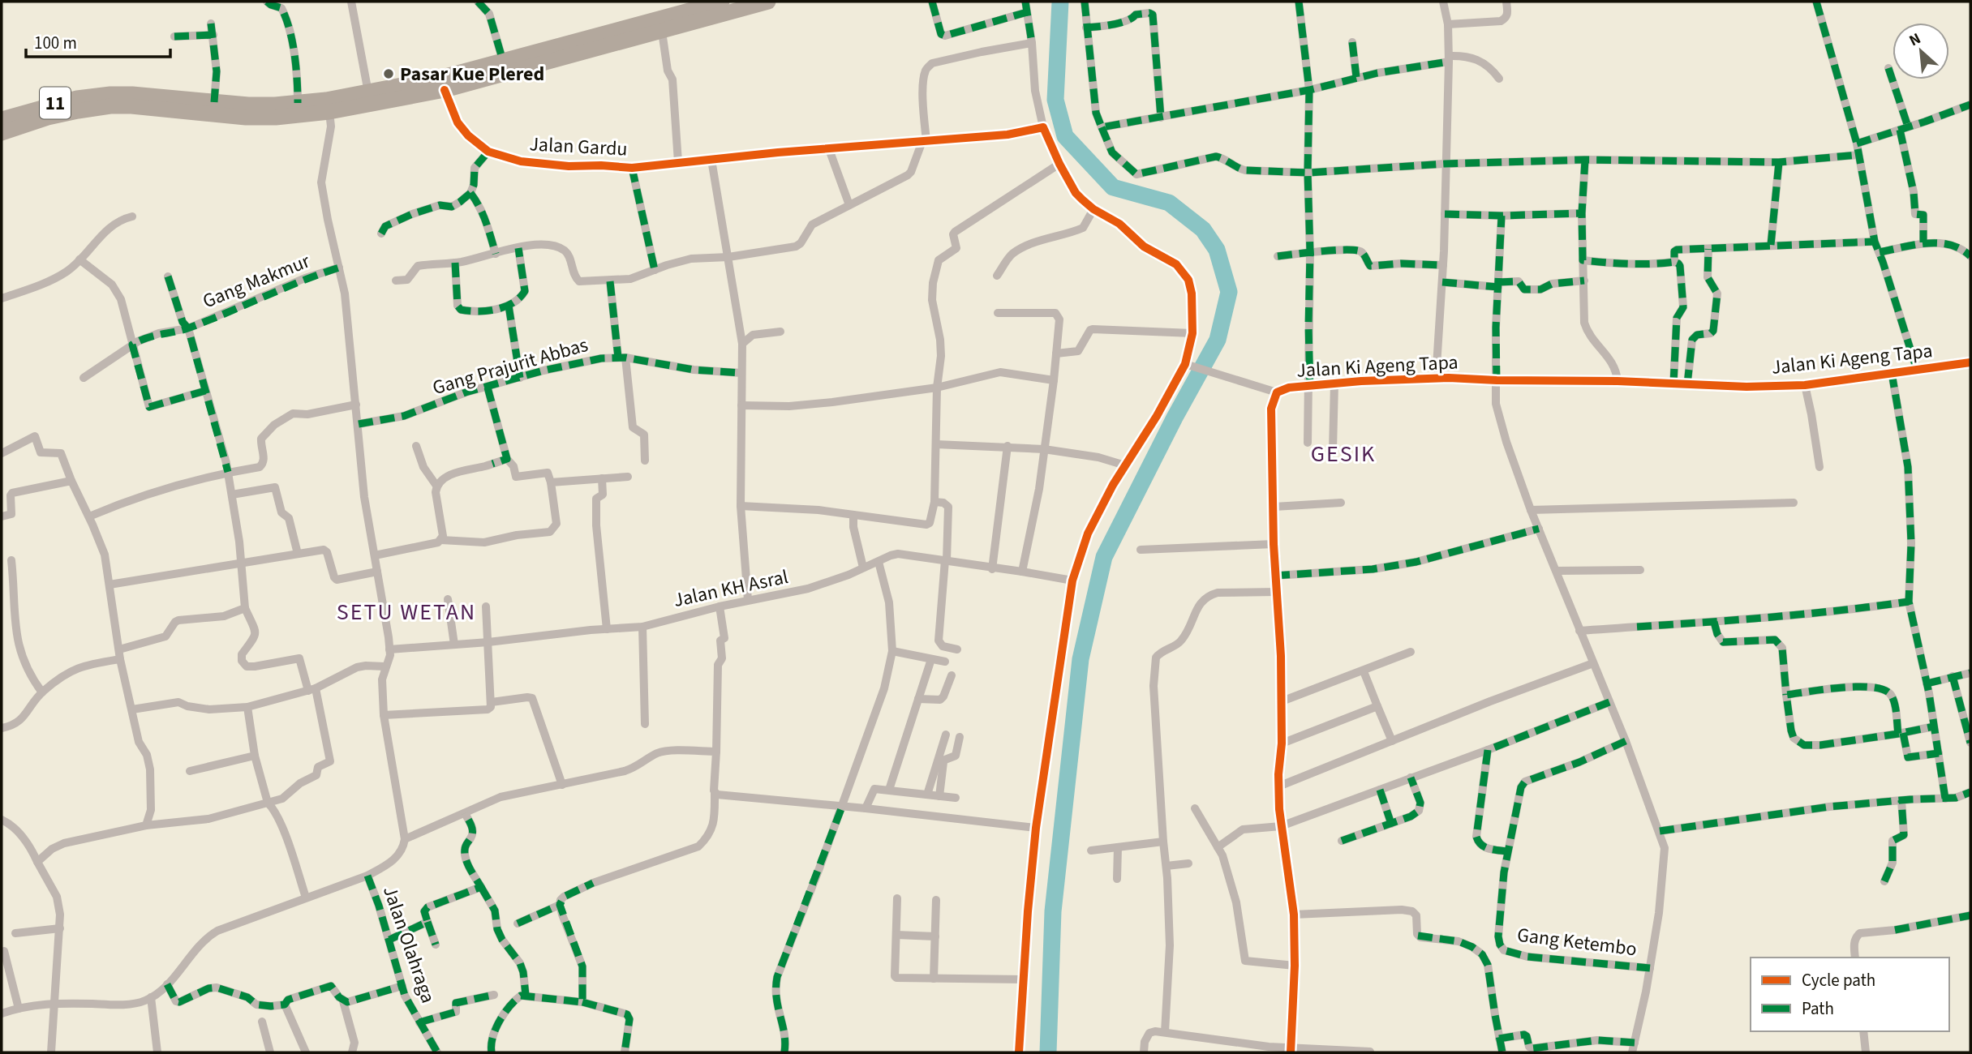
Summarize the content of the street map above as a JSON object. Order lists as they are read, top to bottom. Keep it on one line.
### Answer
{"streets":{"highway":["11"],"street":["Jalan Gardu","Gang Makmur","Jalan Ki Ageng Tapa","Gang Prajurit Abbas","Jalan KH Asral","Gang Ketembo","Jalan Olahraga"]},"crossings":[["11","Jalan Gardu"]],"districts":["GESIK","SETU WETAN"],"places":["Pasar Kue Plered"],"legend":["Cycle path","Path"],"scale_bar":"100 m","north":"top left"}
